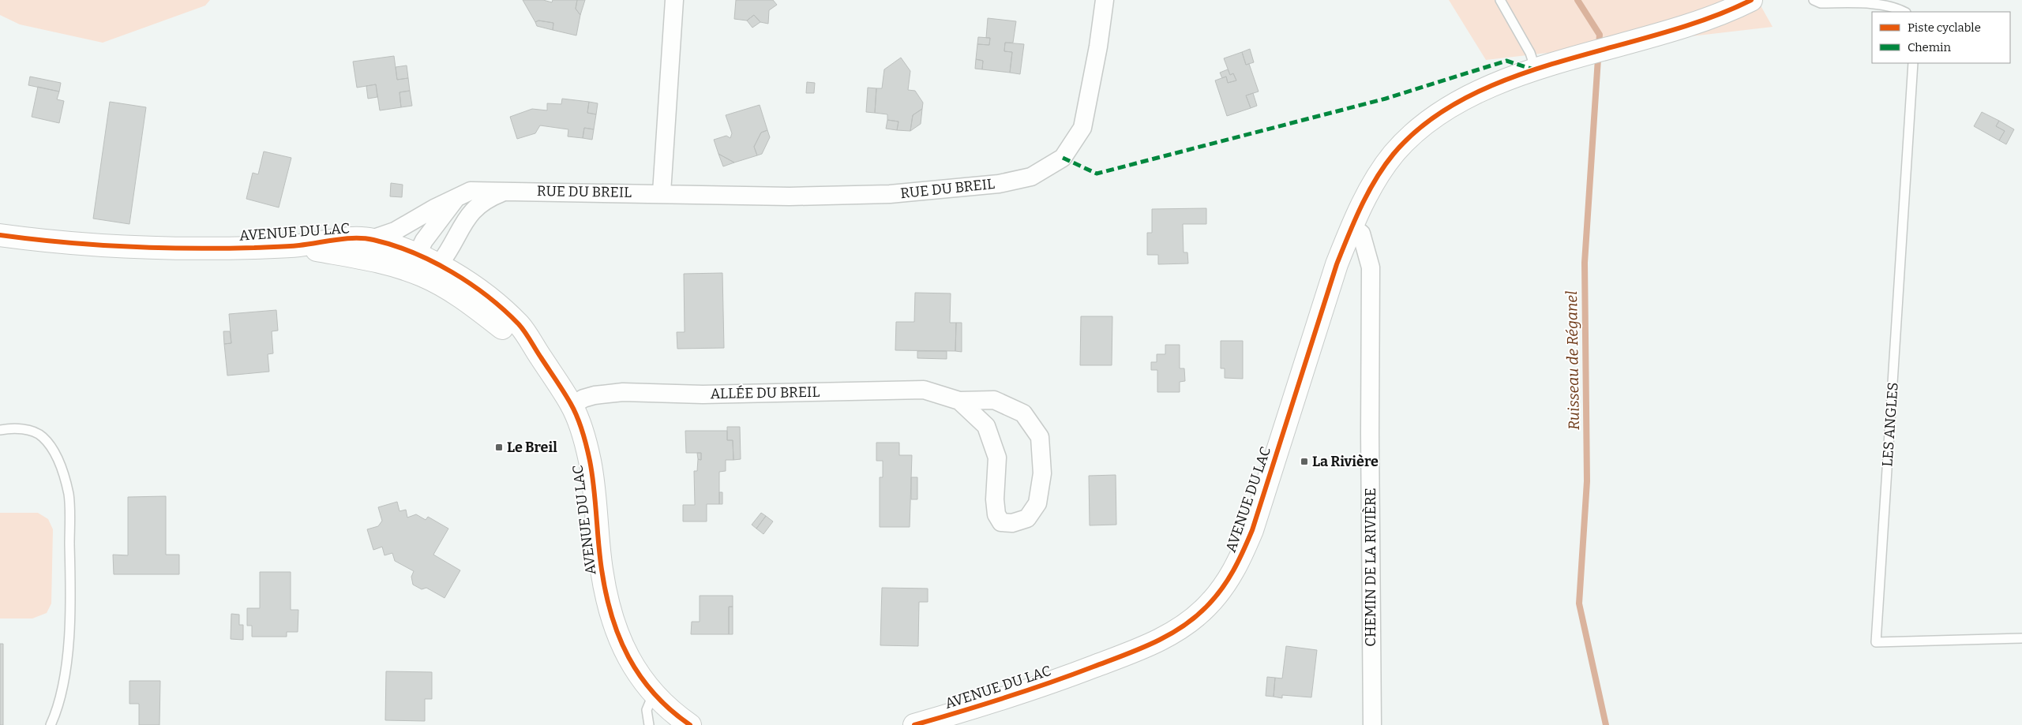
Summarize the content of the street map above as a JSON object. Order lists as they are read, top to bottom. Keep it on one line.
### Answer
{"streets":{"street":["RUE DU BREIL","AVENUE DU LAC","ALLÉE DU BREIL","CHEMIN DE LA RIVIÈRE"],"lane":["LES ANGLES"]},"crossings":[["RUE DU BREIL","AVENUE DU LAC"],["AVENUE DU LAC","ALLÉE DU BREIL"],["AVENUE DU LAC","CHEMIN DE LA RIVIÈRE"]],"water":["Ruisseau de Réganel"],"places":{"transit":["Le Breil","La Rivière"]},"legend":["Piste cyclable","Chemin"]}
